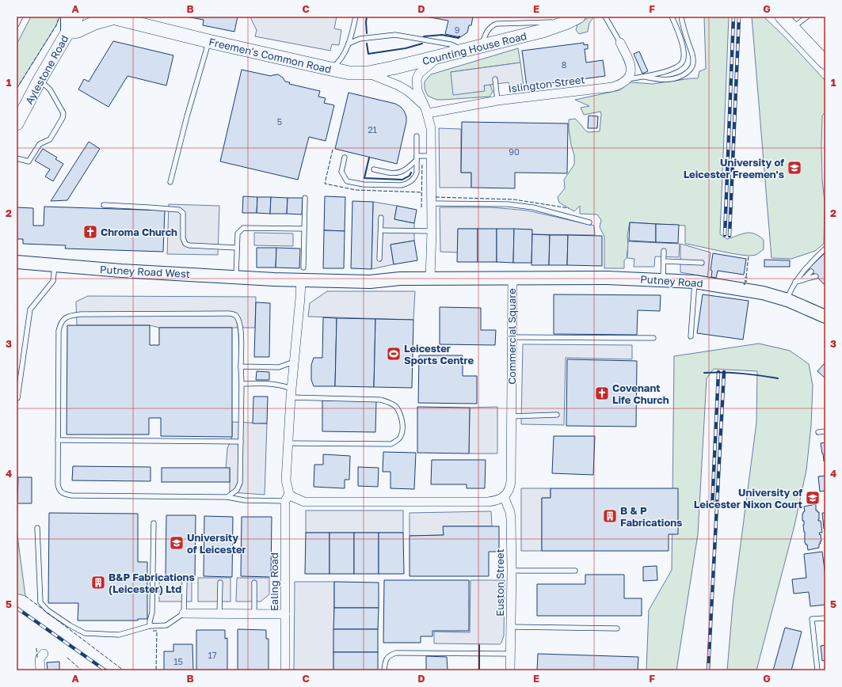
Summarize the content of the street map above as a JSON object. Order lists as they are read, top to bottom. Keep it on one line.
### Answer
{"streets":{"main road":["Counting House Road","Freemen's Common Road","Aylestone Road"],"street":["Islington Street","Putney Road West","Putney Road","Commercial Square","Ealing Road","Euston Street"]},"crossings":[["Counting House Road","Freemen's Common Road"],["Freemen's Common Road","Islington Street"],["Putney Road West","Commercial Square"],["Putney Road","Commercial Square"],["Commercial Square","Euston Street"]],"places":{"school or university":["University of Leicester Freemen's","University of Leicester Nixon Court","University of Leicester"],"church":["Chroma Church","Covenant Life Church"],"sports":["Leicester Sports Centre"],"building":["B & P Fabrications","B&P Fabrications (Leicester) Ltd"]},"house_numbers":["9","8","5","21","90","17","15"],"grid":{"columns":["A","B","C","D","E","F","G"],"rows":["1","2","3","4","5"]}}
